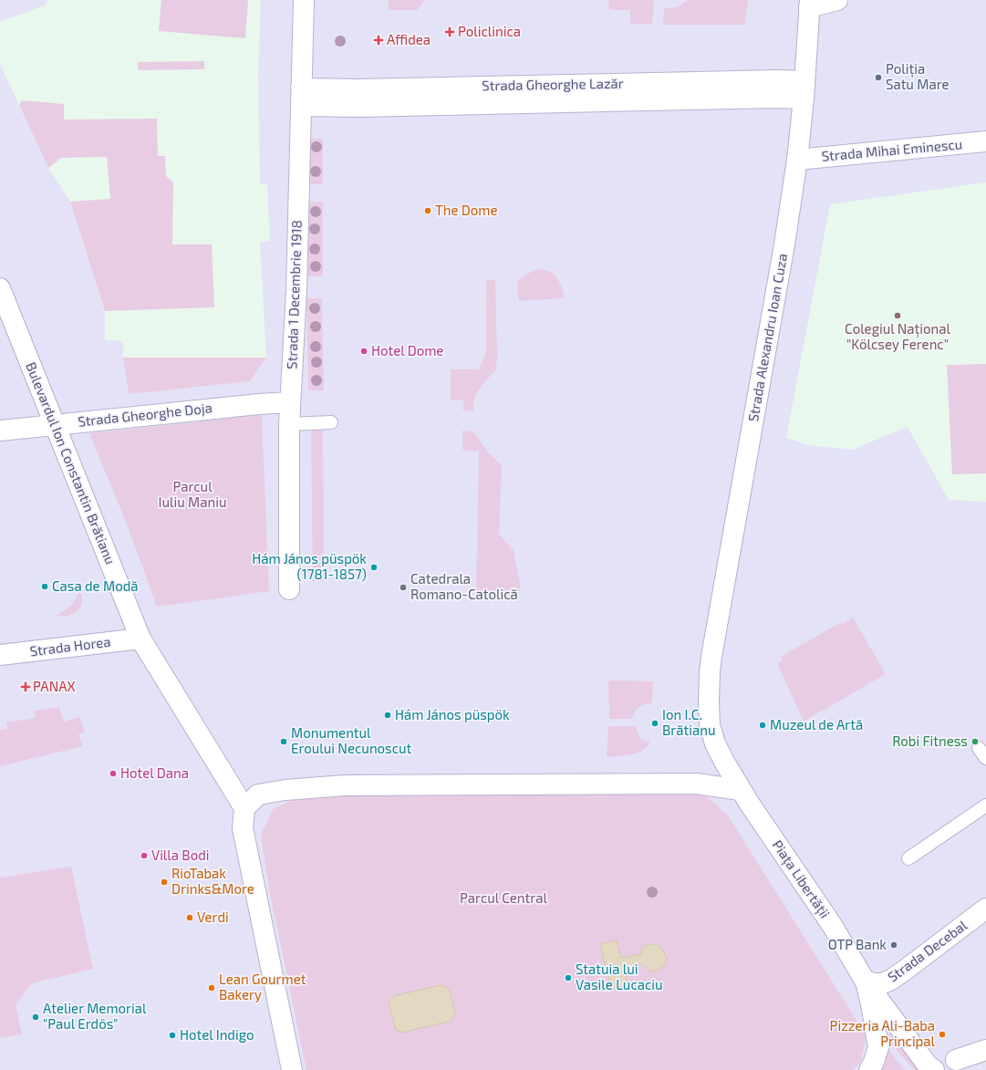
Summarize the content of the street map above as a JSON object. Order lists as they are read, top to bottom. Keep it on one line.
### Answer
{"streets":{"street":["Strada Gheorghe Lazăr","Strada Mihai Eminescu","Strada 1 Decembrie 1918","Strada Alexandru Ioan Cuza","Strada Gheorghe Doja","Bulevardul Ion Constantin Brătianu","Strada Horea","Piața Libertății","Strada Decebal"]},"crossings":[["Strada Gheorghe Lazăr","Strada 1 Decembrie 1918"],["Strada Gheorghe Lazăr","Strada Alexandru Ioan Cuza"],["Strada Mihai Eminescu","Strada Alexandru Ioan Cuza"],["Strada 1 Decembrie 1918","Strada Gheorghe Doja"],["Strada Alexandru Ioan Cuza","Piața Libertății"],["Strada Gheorghe Doja","Bulevardul Ion Constantin Brătianu"],["Bulevardul Ion Constantin Brătianu","Strada Horea"],["Piața Libertății","Strada Decebal"]],"parks":["Parcul Iuliu Maniu","Parcul Central"],"places":{"health":["Policlinica","Affidea","PANAX"],"other":["Poliția Satu Mare","The Dome","Colegiul Național \"Kölcsey Ferenc\"","Hotel Dome","Hám János püspök (1781-1857)","Casa de Modă","Catedrala Romano-Catolică","Hám János püspök","Ion I.C. Brătianu","Muzeul de Artă","Monumentul Eroului Necunoscut","Robi Fitness","Hotel Dana","Villa Bodi","RioTabak Drinks&More","Verdi","OTP Bank","Statuia lui Vasile Lucaciu","Lean Gourmet Bakery","Atelier Memorial \"Paul Erdös\"","Pizzeria Ali-Baba Principal","Hotel Indigo"]}}
